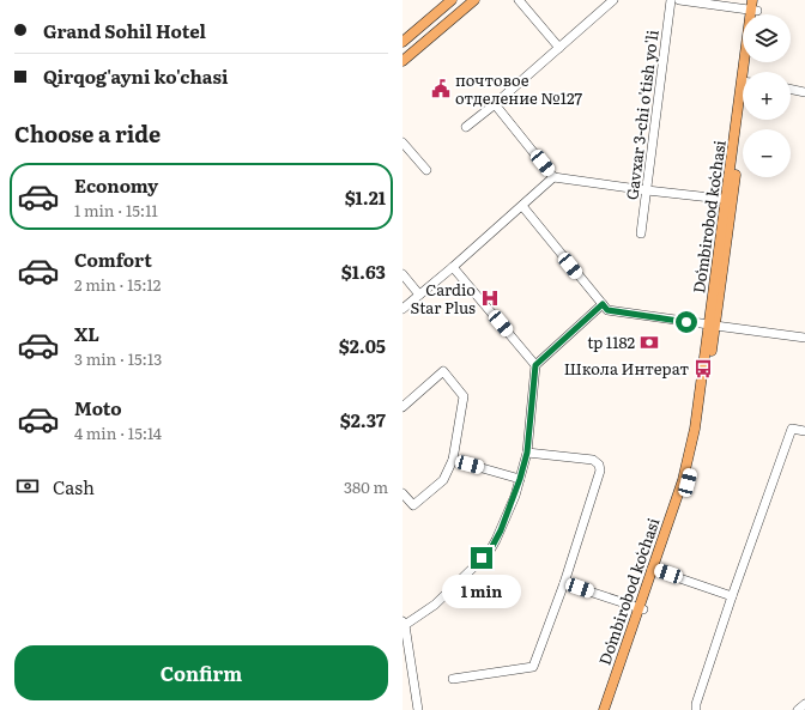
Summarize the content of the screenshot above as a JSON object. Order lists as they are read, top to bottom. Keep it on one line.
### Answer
{"streets":{"main road":["Doʻmbirobod koʻchasi"],"street":["Gavxar 3-chi o'tish yo'li"]},"places":{"public building":["почтовое отделение №127"],"hospital":["Cardio Star Plus"],"bank":["tp 1182"],"bus stop":["Школа Интерат"]},"page":{"banner":["Grand Sohil Hotel","Qirqog'ayni ko'chasi"],"map_buttons":["+","−"],"heading":"Choose a ride","list":[{"name":"Economy","note":"1 min · 15:11","value":"$1.21"},{"name":"Comfort","note":"2 min · 15:12","value":"$1.63"},{"name":"XL","note":"3 min · 15:13","value":"$2.05"},{"name":"Moto","note":"4 min · 15:14","value":"$2.37"}],"pay":["Cash","380 m"],"bubble":"1 min","buttons":"Confirm"}}
